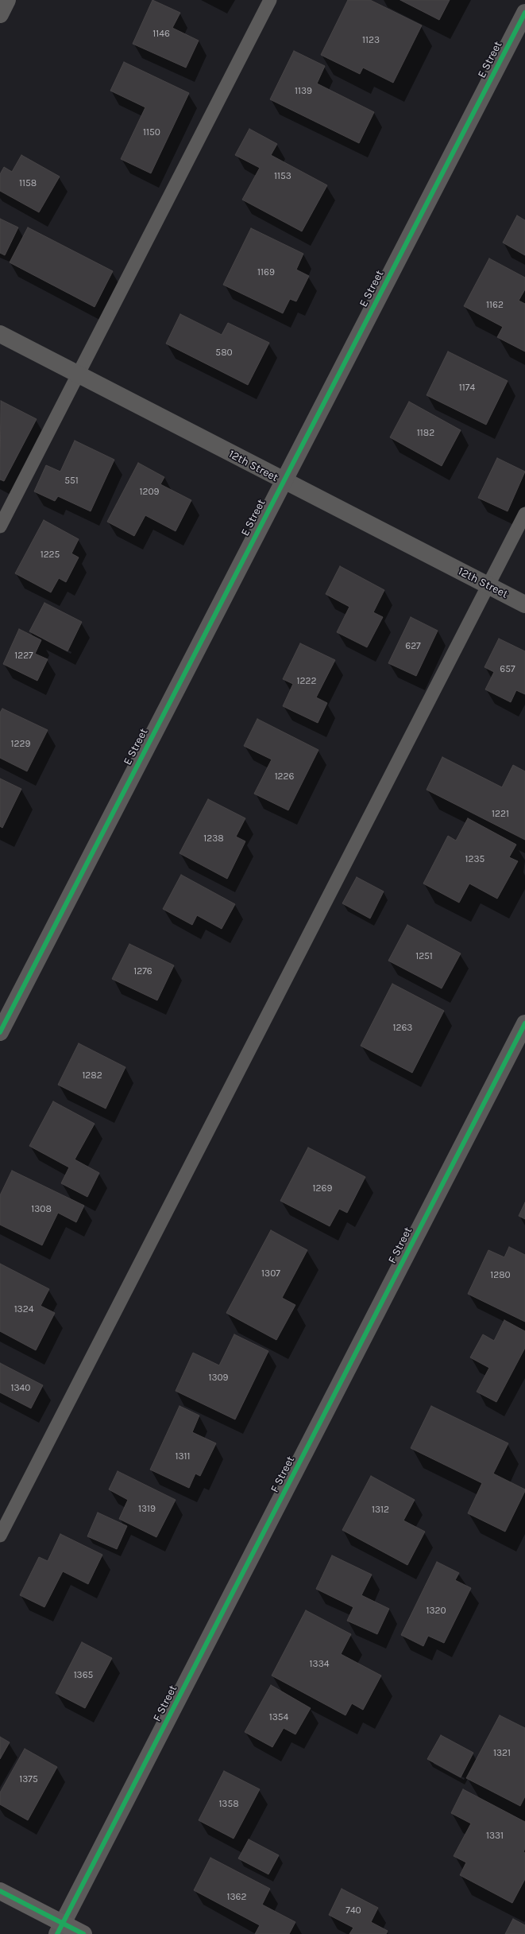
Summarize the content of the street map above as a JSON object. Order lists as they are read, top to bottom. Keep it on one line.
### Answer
{"streets":{"street":["E Street","12th Street","F Street"]},"crossings":[["E Street","12th Street"]],"house_numbers":["1146","1123","1139","1150","1153","1158","1169","1162","580","1174","1182","551","1209","1225","627","1227","657","1222","1229","1226","1221","1238","1235","1251","1276","1263","1282","1269","1308","1307","1280","1324","1309","1340","1311","1319","1312","1320","1334","1365","1354","1321","1375","1358","1331","1362","740"]}
